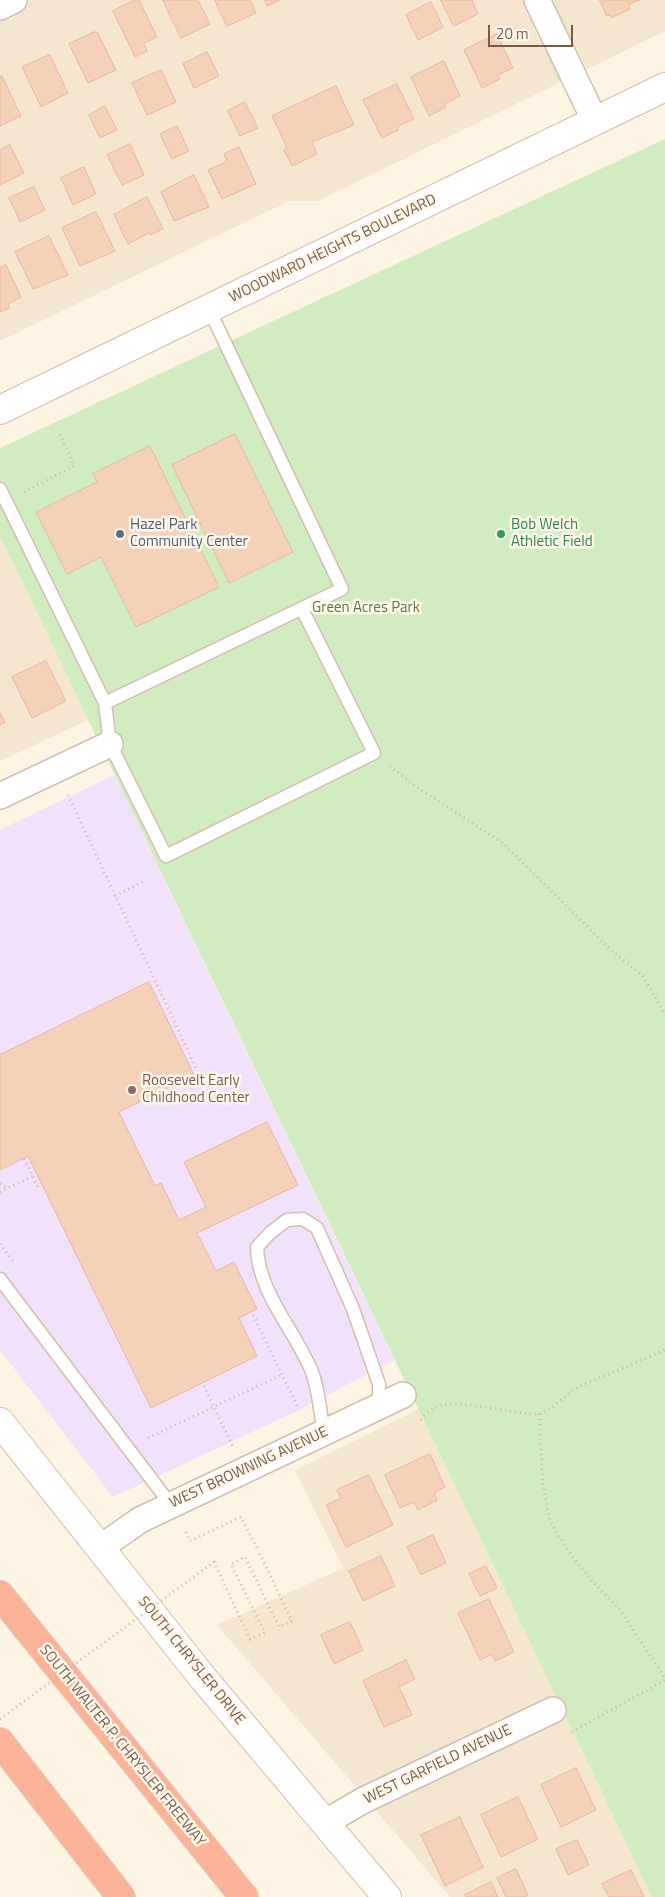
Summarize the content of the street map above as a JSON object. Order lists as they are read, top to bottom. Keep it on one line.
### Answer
{"streets":{"highway":["SOUTH WALTER P. CHRYSLER FREEWAY"],"street":["WOODWARD HEIGHTS BOULEVARD","WEST BROWNING AVENUE","SOUTH CHRYSLER DRIVE","WEST GARFIELD AVENUE"]},"crossings":[["WEST BROWNING AVENUE","SOUTH CHRYSLER DRIVE"],["SOUTH CHRYSLER DRIVE","WEST GARFIELD AVENUE"]],"parks":["Green Acres Park"],"places":["Hazel Park Community Center","Bob Welch Athletic Field","Roosevelt Early Childhood Center"],"scale_bar":"20 m"}
